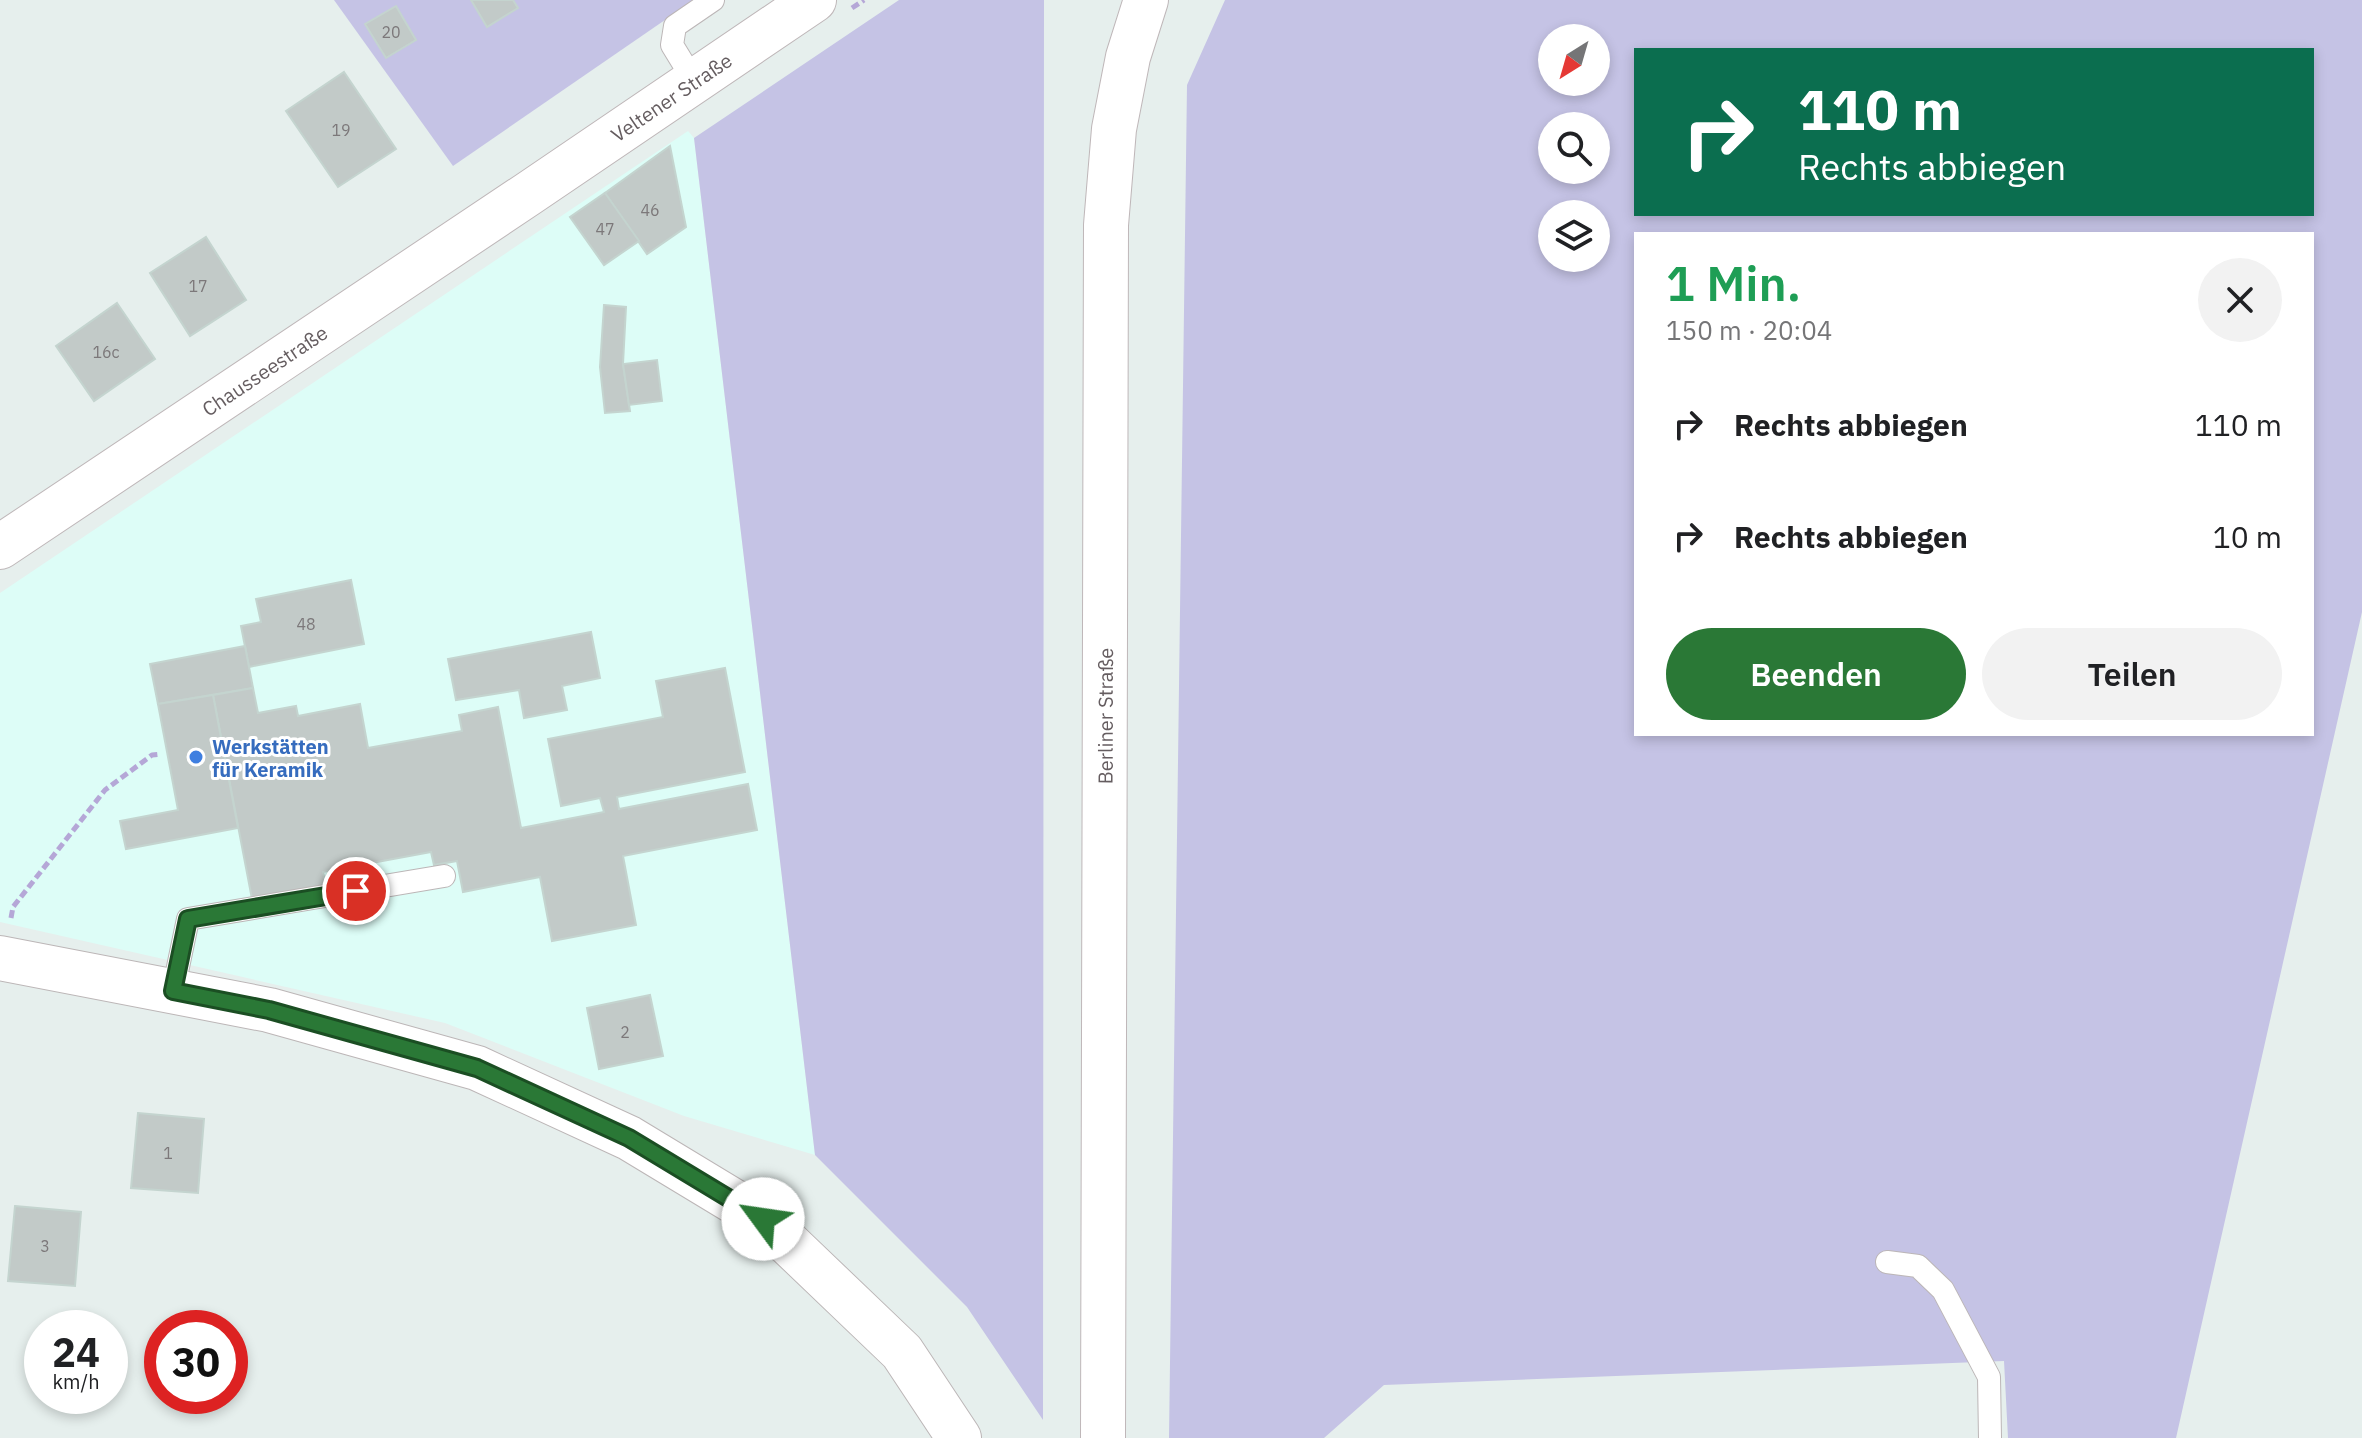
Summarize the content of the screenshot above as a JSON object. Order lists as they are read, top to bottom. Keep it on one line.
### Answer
{"streets":{"main road":["Veltener Straße","Chausseestraße","Berliner Straße"]},"crossings":[["Veltener Straße","Chausseestraße"]],"places":["Werkstätten für Keramik"],"house_numbers":["20","19","46","47","17","16c","48","2","1","3"],"north":"bottom left","page":{"turn":["110 m","Rechts abbiegen"],"heading":["1 Min.","150 m · 20:04"],"list":[{"name":"Rechts abbiegen","value":"110 m"},{"name":"Rechts abbiegen","value":"10 m"}],"buttons":["Beenden","Teilen"],"speed":"24 km/h","limit":"30"}}
